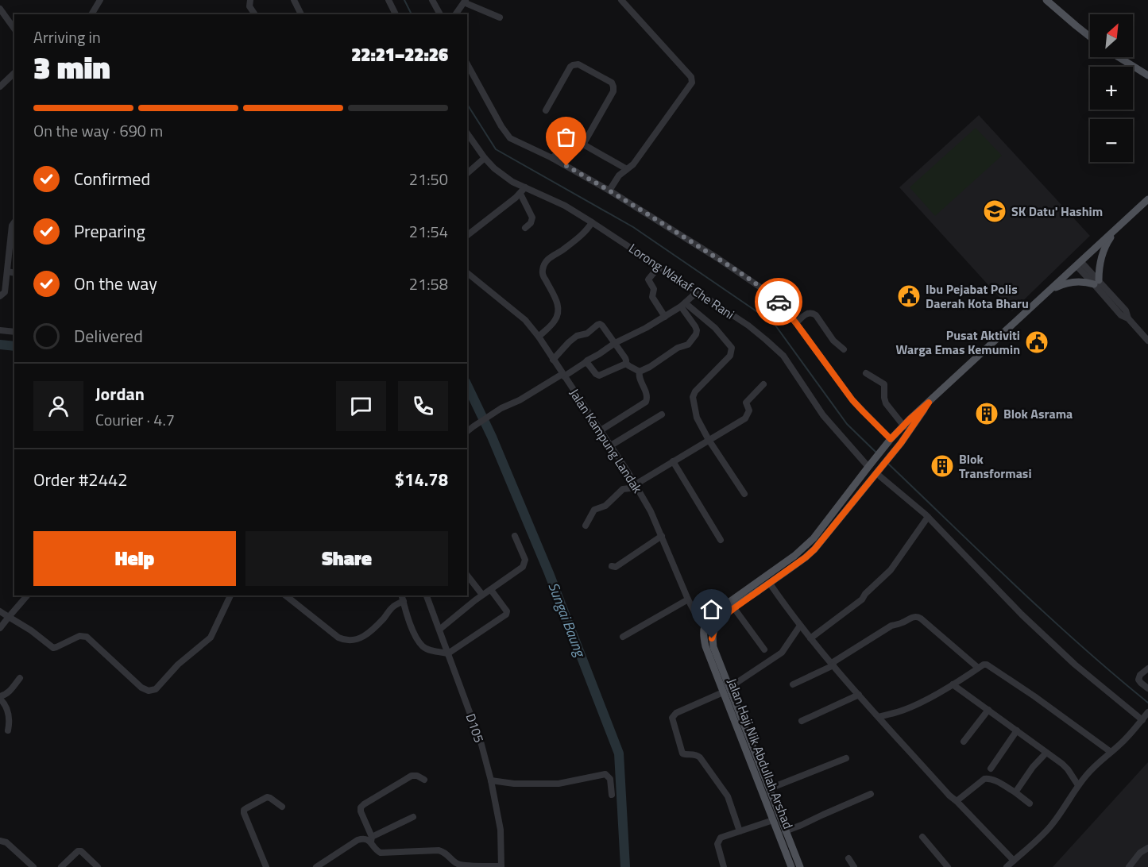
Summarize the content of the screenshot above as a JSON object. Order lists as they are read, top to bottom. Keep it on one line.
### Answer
{"streets":{"main road":["Jalan Haji Nik Abdullah Arshad"],"street":["Lorong Wakaf Che Rani","Jalan Kampung Landak","D105"]},"crossings":[["Jalan Kampung Landak","Jalan Haji Nik Abdullah Arshad"]],"water":["Sungai Baung"],"places":{"school or university":["SK Datu' Hashim"],"public building":["Ibu Pejabat Polis Daerah Kota Bharu","Pusat Aktiviti Warga Emas Kemumin"],"building":["Blok Asrama","Blok Transformasi"]},"north":"top right","page":{"map_buttons":["+","−"],"heading":["3 min","Arriving in","22:21–22:26"],"panel":["Jordan","Courier · 4.7","Order #2442","$14.78"],"bar":"On the way · 690 m","list":[["Confirmed","21:50"],["Preparing","21:54"],["On the way","21:58"],"Delivered"],"buttons":["Help","Share"]}}
